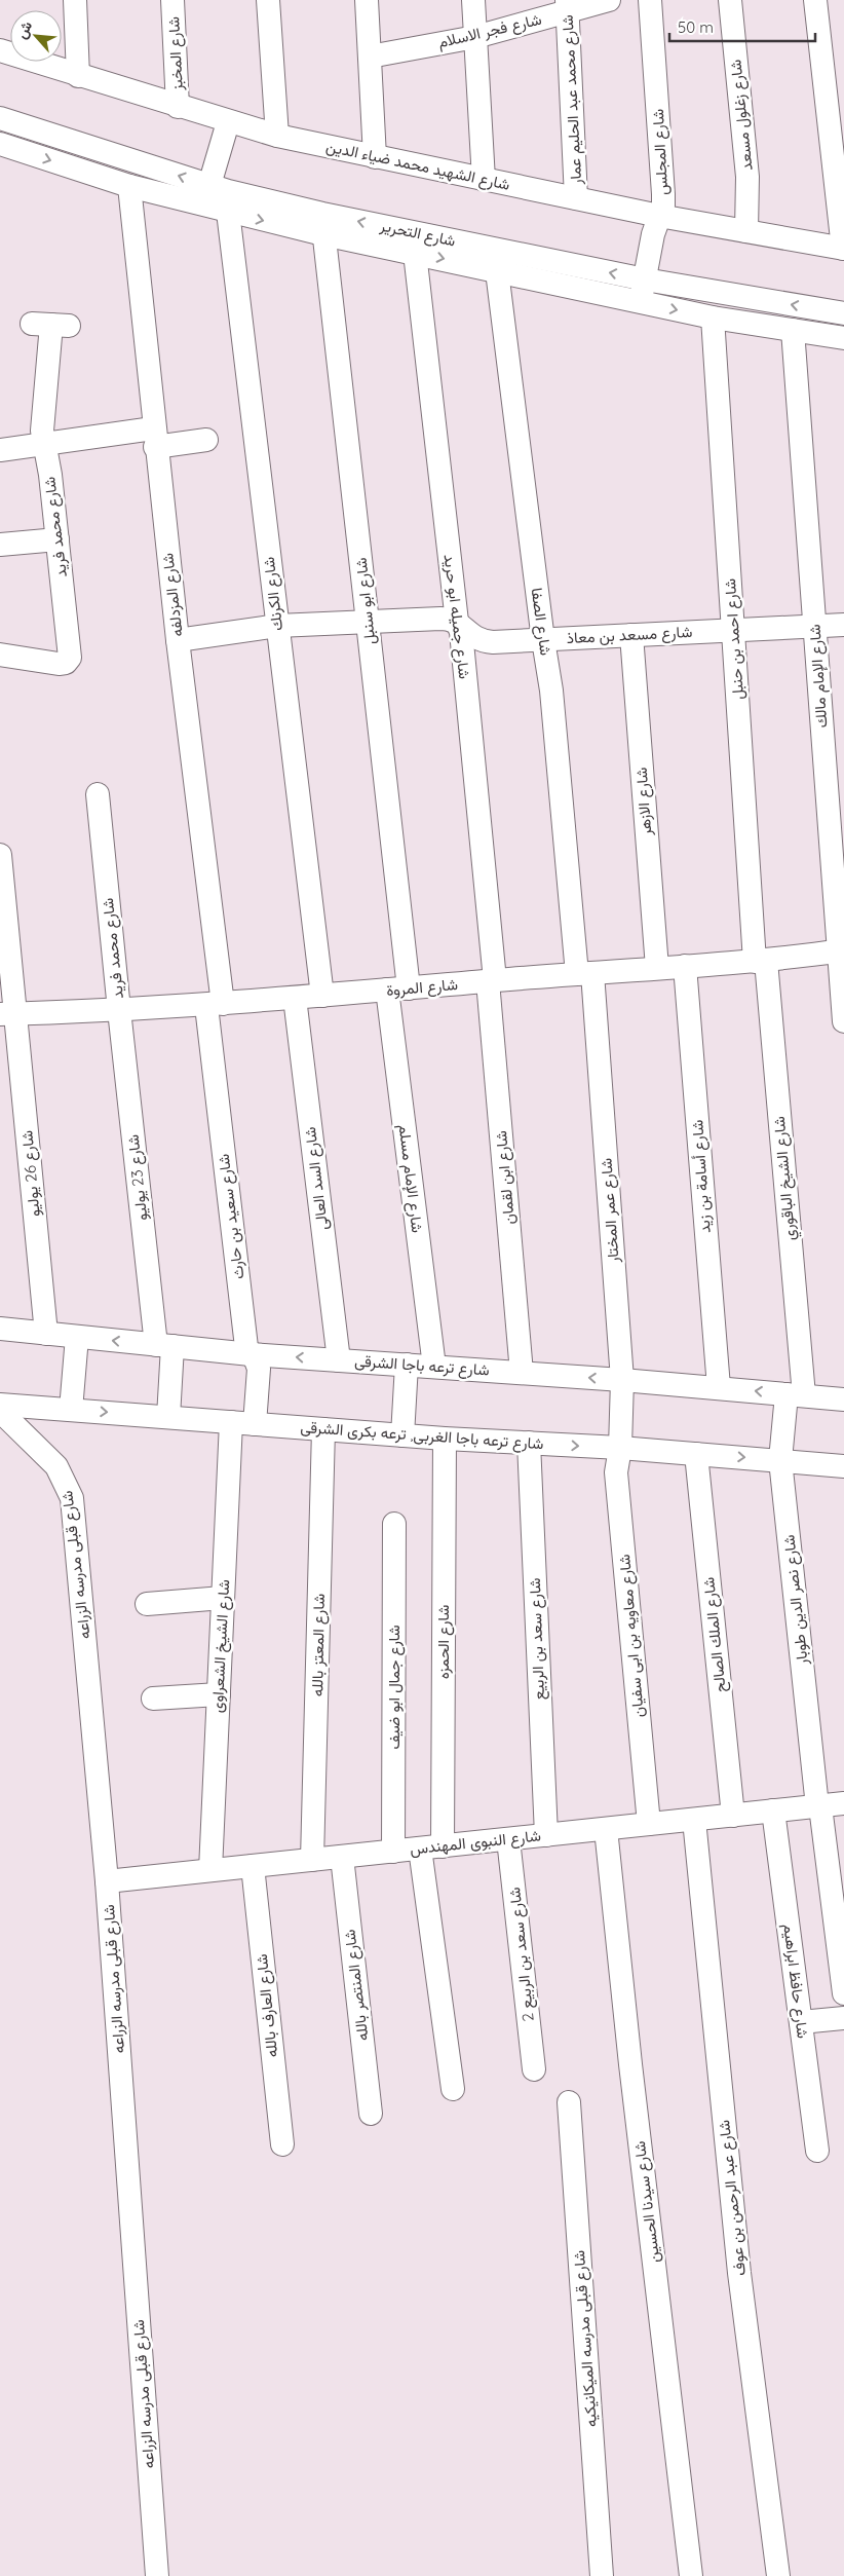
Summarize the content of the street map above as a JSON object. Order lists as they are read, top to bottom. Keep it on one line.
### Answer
{"streets":{"street":["شارع فجر الاسلام","شارع المخبز","شارع محمد عبد الحليم عمار","شارع زغلول مسعد","شارع المجلس","شارع الشهيد محمد ضياء الدين","شارع التحرير","شارع محمد فريد","شارع الكرنك","شارع المزدلفه","شارع ابو سنبل","شارع جميله ابو حريد","شارع الصفا","شارع مسعد بن معاذ","شارع احمد بن حنبل","شارع الإمام مالك","شارع الازهر","شارع المروة","شارع 26 يوليو","شارع أسامة بن زيد","شارع 23 يوليو","شارع ابن لقمان","شارع السد العالى","شارع الإمام مسلم","شارع الشيخ الباقوري","شارع عمر المختار","شارع سعيد بن حارث","شارع ترعه باجا الشرقى","شارع ترعه باجا الغربى, ترعه بكرى الشرقى","شارع قبلى مدرسه الزراعه","شارع نصر الدين طوبار","شارع الملك الصالح","شارع معاويه بن ابى سفيان","شارع سعد بن الربيع","شارع الحمزه","شارع المعتز بالله","شارع الشيخ الشعراوى","شارع جمال ابو ضيف","شارع النبوى المهندس","شارع سعد بن الربيع 2","شارع حافظ ابراهيم","شارع المنتصر بالله","شارع العارف بالله","شارع عبد الرحمن بن عوف","شارع سيدنا الحسين","شارع قبلى مدرسه الميكانيكيه"]},"crossings":[["شارع فجر الاسلام","شارع محمد عبد الحليم عمار"],["شارع المخبز","شارع الشهيد محمد ضياء الدين"],["شارع محمد عبد الحليم عمار","شارع الشهيد محمد ضياء الدين"],["شارع زغلول مسعد","شارع الشهيد محمد ضياء الدين"],["شارع المجلس","شارع الشهيد محمد ضياء الدين"],["شارع المجلس","شارع التحرير"],["شارع التحرير","شارع الكرنك"],["شارع التحرير","شارع المزدلفه"],["شارع التحرير","شارع ابو سنبل"],["شارع التحرير","شارع جميله ابو حريد"],["شارع التحرير","شارع الصفا"],["شارع التحرير","شارع احمد بن حنبل"],["شارع التحرير","شارع الإمام مالك"],["شارع محمد فريد","شارع المروة"],["شارع محمد فريد","شارع 23 يوليو"],["شارع الكرنك","شارع المروة"],["شارع المزدلفه","شارع المروة"],["شارع المزدلفه","شارع سعيد بن حارث"],["شارع ابو سنبل","شارع المروة"],["شارع ابو سنبل","شارع الإمام مسلم"],["شارع جميله ابو حريد","شارع مسعد بن معاذ"],["شارع جميله ابو حريد","شارع المروة"],["شارع جميله ابو حريد","شارع ابن لقمان"],["شارع الصفا","شارع مسعد بن معاذ"],["شارع الصفا","شارع المروة"],["شارع الصفا","شارع عمر المختار"],["شارع مسعد بن معاذ","شارع احمد بن حنبل"],["شارع مسعد بن معاذ","شارع الإمام مالك"],["شارع مسعد بن معاذ","شارع الازهر"],["شارع احمد بن حنبل","شارع المروة"],["شارع احمد بن حنبل","شارع الشيخ الباقوري"],["شارع الإمام مالك","شارع المروة"],["شارع الازهر","شارع المروة"],["شارع المروة","شارع 26 يوليو"],["شارع المروة","شارع أسامة بن زيد"],["شارع المروة","شارع 23 يوليو"],["شارع المروة","شارع ابن لقمان"],["شارع المروة","شارع السد العالى"],["شارع المروة","شارع الإمام مسلم"],["شارع المروة","شارع الشيخ الباقوري"],["شارع المروة","شارع عمر المختار"],["شارع المروة","شارع سعيد بن حارث"],["شارع 26 يوليو","شارع ترعه باجا الشرقى"],["شارع أسامة بن زيد","شارع ترعه باجا الشرقى"],["شارع 23 يوليو","شارع ترعه باجا الشرقى"],["شارع 23 يوليو","شارع ترعه باجا الغربى, ترعه بكرى الشرقى"],["شارع ابن لقمان","شارع ترعه باجا الشرقى"],["شارع السد العالى","شارع ترعه باجا الشرقى"],["شارع الإمام مسلم","شارع ترعه باجا الشرقى"],["شارع الشيخ الباقوري","شارع ترعه باجا الشرقى"],["شارع الشيخ الباقوري","شارع نصر الدين طوبار"],["شارع عمر المختار","شارع ترعه باجا الشرقى"],["شارع عمر المختار","شارع ترعه باجا الغربى, ترعه بكرى الشرقى"],["شارع عمر المختار","شارع معاويه بن ابى سفيان"],["شارع سعيد بن حارث","شارع ترعه باجا الشرقى"],["شارع سعيد بن حارث","شارع ترعه باجا الغربى, ترعه بكرى الشرقى"],["شارع ترعه باجا الشرقى","شارع نصر الدين طوبار"],["شارع ترعه باجا الغربى, ترعه بكرى الشرقى","شارع نصر الدين طوبار"],["شارع ترعه باجا الغربى, ترعه بكرى الشرقى","شارع الملك الصالح"],["شارع ترعه باجا الغربى, ترعه بكرى الشرقى","شارع معاويه بن ابى سفيان"],["شارع ترعه باجا الغربى, ترعه بكرى الشرقى","شارع سعد بن الربيع"],["شارع ترعه باجا الغربى, ترعه بكرى الشرقى","شارع الحمزه"],["شارع ترعه باجا الغربى, ترعه بكرى الشرقى","شارع المعتز بالله"],["شارع ترعه باجا الغربى, ترعه بكرى الشرقى","شارع الشيخ الشعراوى"],["شارع قبلى مدرسه الزراعه","شارع النبوى المهندس"],["شارع نصر الدين طوبار","شارع النبوى المهندس"],["شارع الملك الصالح","شارع النبوى المهندس"],["شارع معاويه بن ابى سفيان","شارع النبوى المهندس"],["شارع سعد بن الربيع","شارع النبوى المهندس"],["شارع الحمزه","شارع النبوى المهندس"],["شارع المعتز بالله","شارع النبوى المهندس"],["شارع الشيخ الشعراوى","شارع النبوى المهندس"],["شارع جمال ابو ضيف","شارع النبوى المهندس"],["شارع النبوى المهندس","شارع سعد بن الربيع 2"],["شارع النبوى المهندس","شارع حافظ ابراهيم"],["شارع النبوى المهندس","شارع المنتصر بالله"],["شارع النبوى المهندس","شارع العارف بالله"],["شارع النبوى المهندس","شارع عبد الرحمن بن عوف"],["شارع النبوى المهندس","شارع سيدنا الحسين"]],"one_way":["شارع ترعه باجا الشرقى"],"scale_bar":"50 m","north":"top left"}
